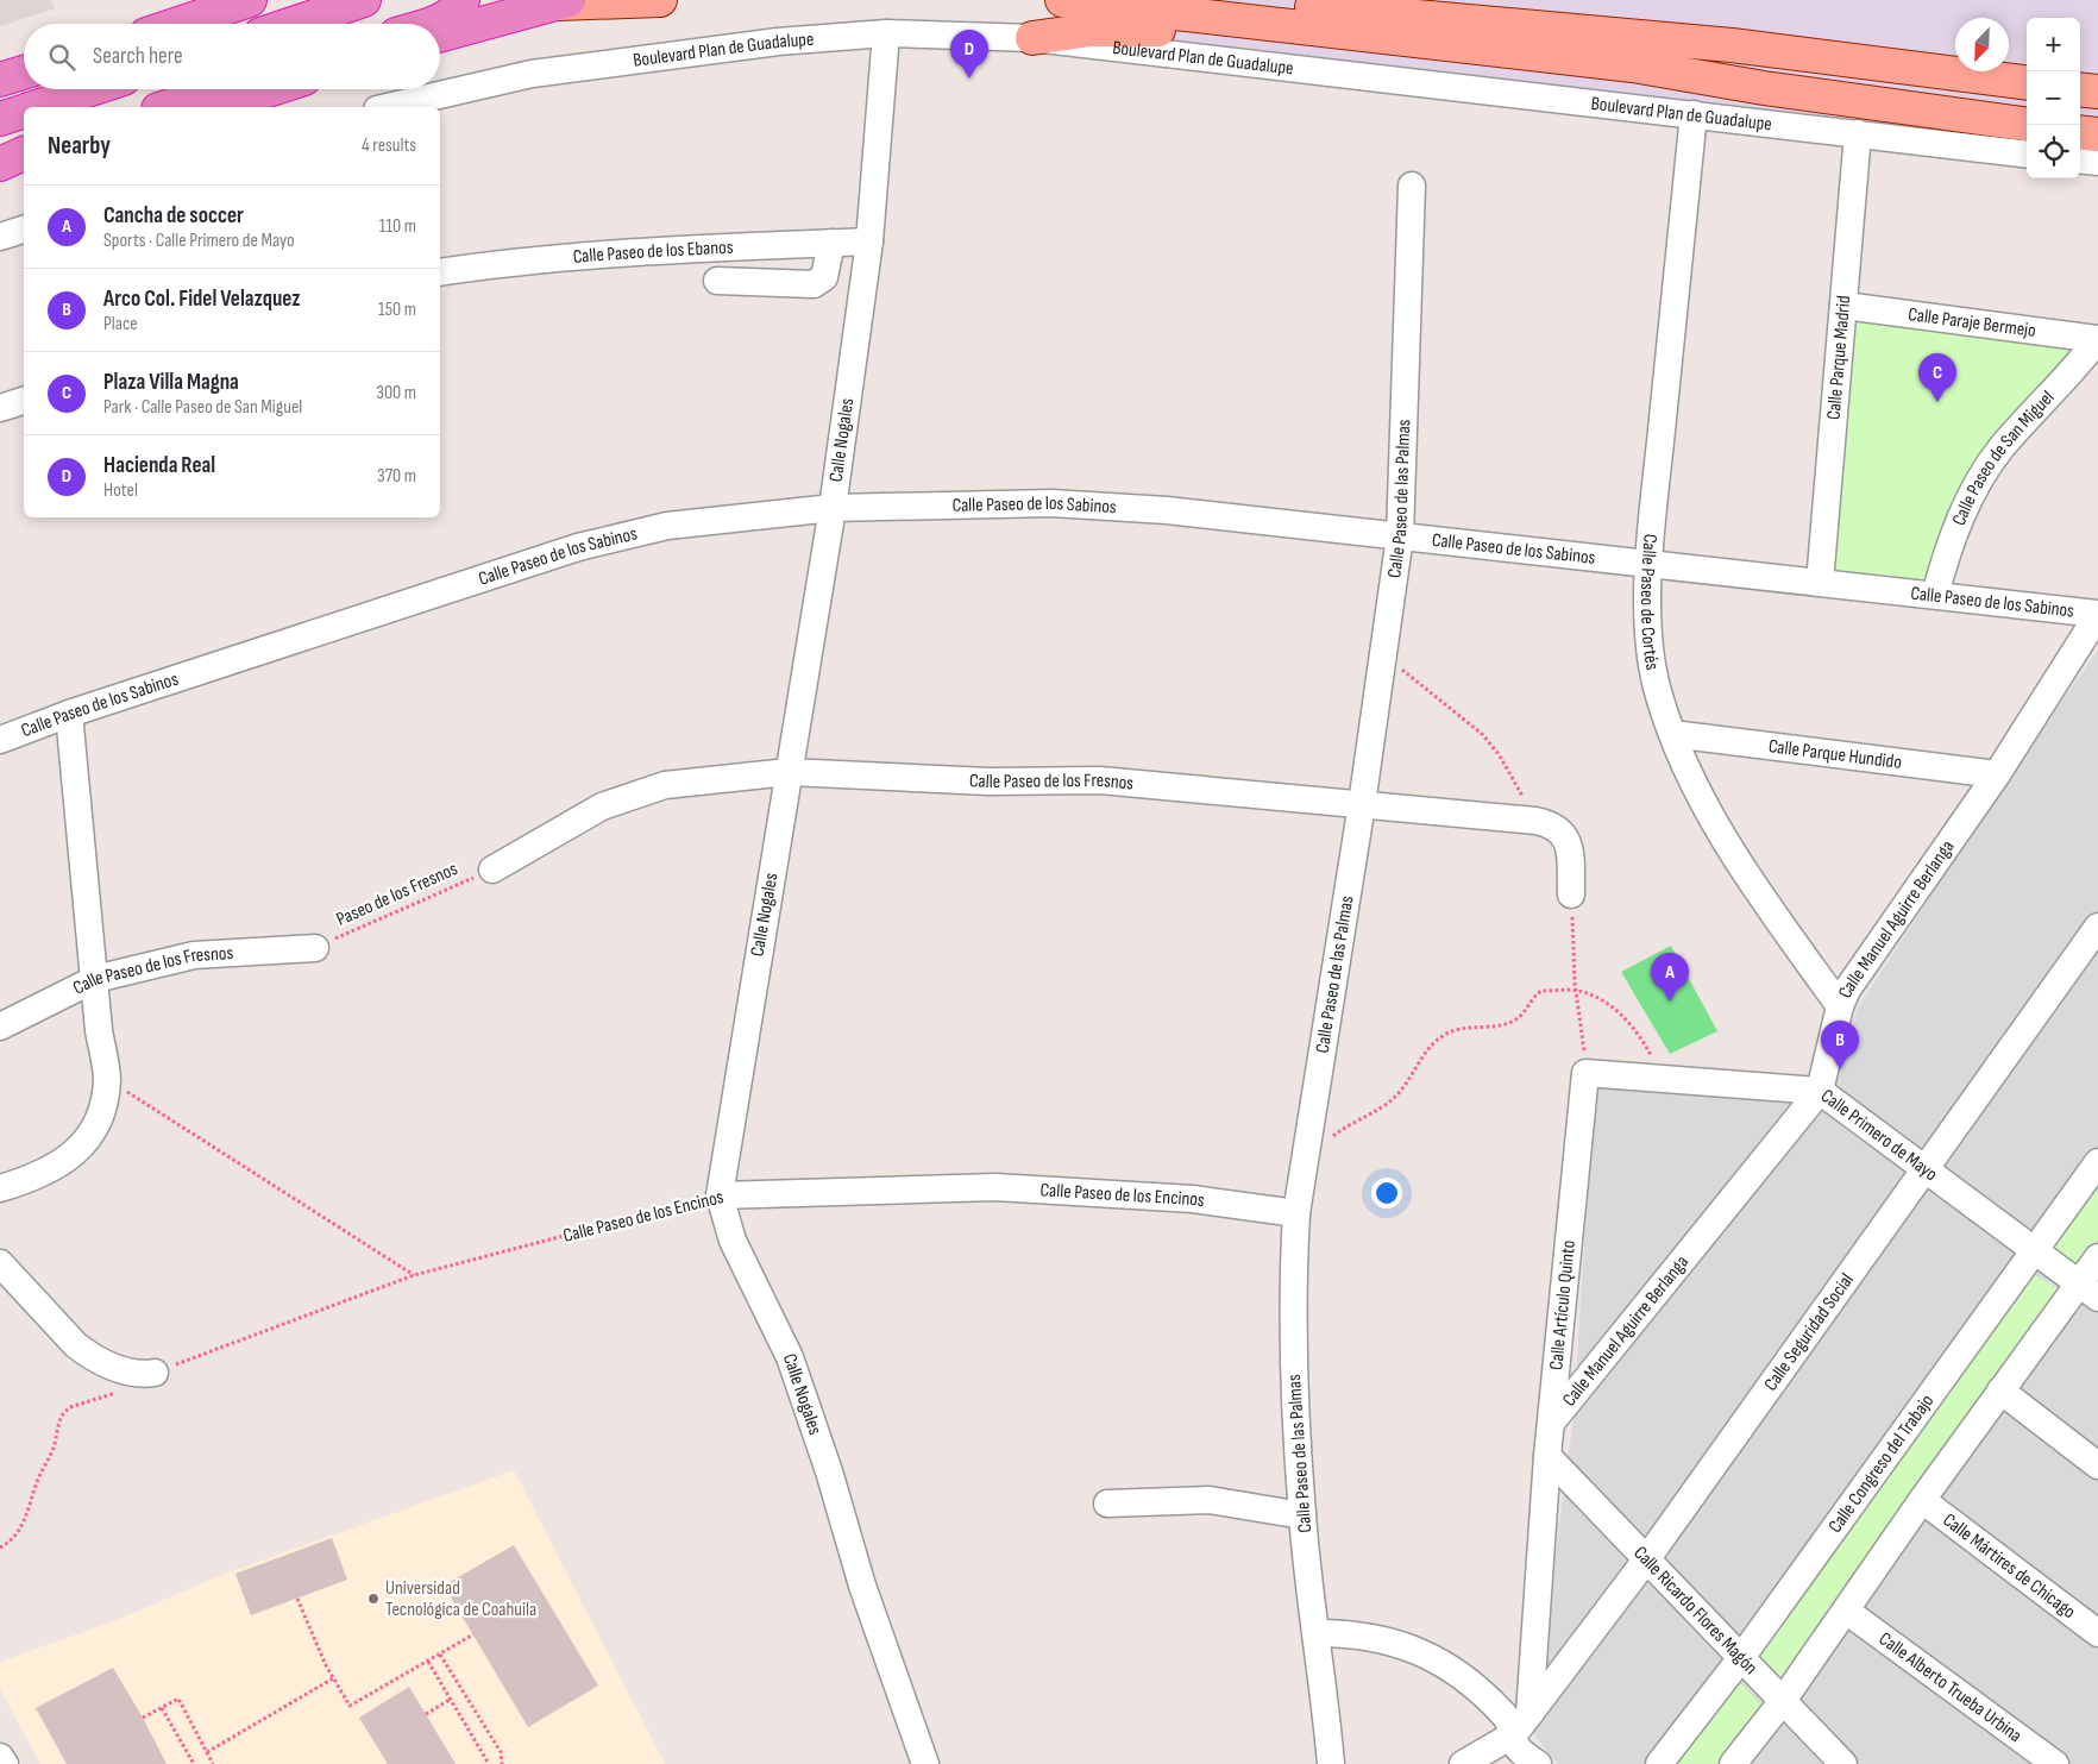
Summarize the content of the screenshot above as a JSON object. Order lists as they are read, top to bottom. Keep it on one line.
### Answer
{"streets":{"main road":["Boulevard Plan de Guadalupe"],"street":["Calle Paseo de los Ebanos","Calle Paraje Bermejo","Calle Parque Madrid","Calle Nogales","Calle Paseo de San Miguel","Calle Paseo de las Palmas","Calle Paseo de los Sabinos","Calle Paseo de Cortés","Calle Parque Hundido","Calle Paseo de los Fresnos","Calle Manuel Aguirre Berlanga","Calle Primero de Mayo","Calle Paseo de los Encinos","Calle Artículo Quinto","Calle Seguridad Social","Calle Congreso del Trabajo","Calle Mártires de Chicago","Calle Ricardo Flores Magón","Calle Alberto Trueba Urbina"],"path":["Paseo de los Fresnos"]},"crossings":[["Boulevard Plan de Guadalupe","Calle Parque Madrid"],["Boulevard Plan de Guadalupe","Calle Nogales"],["Boulevard Plan de Guadalupe","Calle Paseo de Cortés"],["Calle Paseo de los Ebanos","Calle Nogales"],["Calle Paraje Bermejo","Calle Parque Madrid"],["Calle Paraje Bermejo","Calle Paseo de San Miguel"],["Calle Parque Madrid","Calle Paseo de los Sabinos"],["Calle Nogales","Calle Paseo de los Sabinos"],["Calle Nogales","Calle Paseo de los Fresnos"],["Calle Nogales","Calle Paseo de los Encinos"],["Calle Paseo de San Miguel","Calle Paseo de los Sabinos"],["Calle Paseo de las Palmas","Calle Paseo de los Sabinos"],["Calle Paseo de las Palmas","Calle Paseo de los Fresnos"],["Calle Paseo de las Palmas","Calle Paseo de los Encinos"],["Calle Paseo de los Sabinos","Calle Paseo de Cortés"],["Calle Paseo de los Sabinos","Calle Manuel Aguirre Berlanga"],["Calle Paseo de Cortés","Calle Parque Hundido"],["Calle Paseo de Cortés","Calle Manuel Aguirre Berlanga"],["Calle Parque Hundido","Calle Manuel Aguirre Berlanga"],["Calle Paseo de los Fresnos","Paseo de los Fresnos"],["Calle Manuel Aguirre Berlanga","Calle Primero de Mayo"],["Calle Manuel Aguirre Berlanga","Calle Artículo Quinto"],["Calle Primero de Mayo","Calle Artículo Quinto"],["Calle Primero de Mayo","Calle Seguridad Social"],["Calle Primero de Mayo","Calle Congreso del Trabajo"],["Calle Artículo Quinto","Calle Seguridad Social"],["Calle Artículo Quinto","Calle Ricardo Flores Magón"],["Calle Seguridad Social","Calle Ricardo Flores Magón"],["Calle Congreso del Trabajo","Calle Ricardo Flores Magón"]],"places":["Universidad Tecnológica de Coahuila"],"north":"bottom left","page":{"map_buttons":["+","−"],"search":"Search here","pins":["D","C","A","B"],"heading":["Nearby","4 results"],"list":[{"mark":"A","name":"Cancha de soccer","note":"Sports · Calle Primero de Mayo","value":"110 m"},{"mark":"B","name":"Arco Col. Fidel Velazquez","note":"Place","value":"150 m"},{"mark":"C","name":"Plaza Villa Magna","note":"Park · Calle Paseo de San Miguel","value":"300 m"},{"mark":"D","name":"Hacienda Real","note":"Hotel","value":"370 m"}]}}
